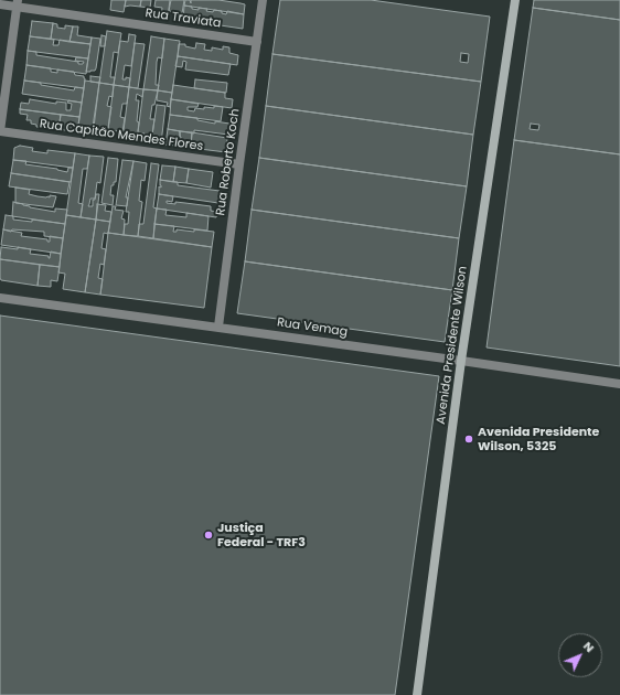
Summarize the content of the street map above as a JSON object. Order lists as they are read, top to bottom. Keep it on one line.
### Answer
{"streets":{"main road":["Avenida Presidente Wilson"],"street":["Rua Traviata","Rua Capitão Mendes Flores","Rua Roberto Koch","Rua Vemag"]},"crossings":[["Rua Traviata","Rua Roberto Koch"],["Rua Capitão Mendes Flores","Rua Roberto Koch"],["Rua Roberto Koch","Rua Vemag"],["Rua Vemag","Avenida Presidente Wilson"]],"places":["Avenida Presidente Wilson, 5325","Justiça Federal - TRF3"],"north":"top right"}
